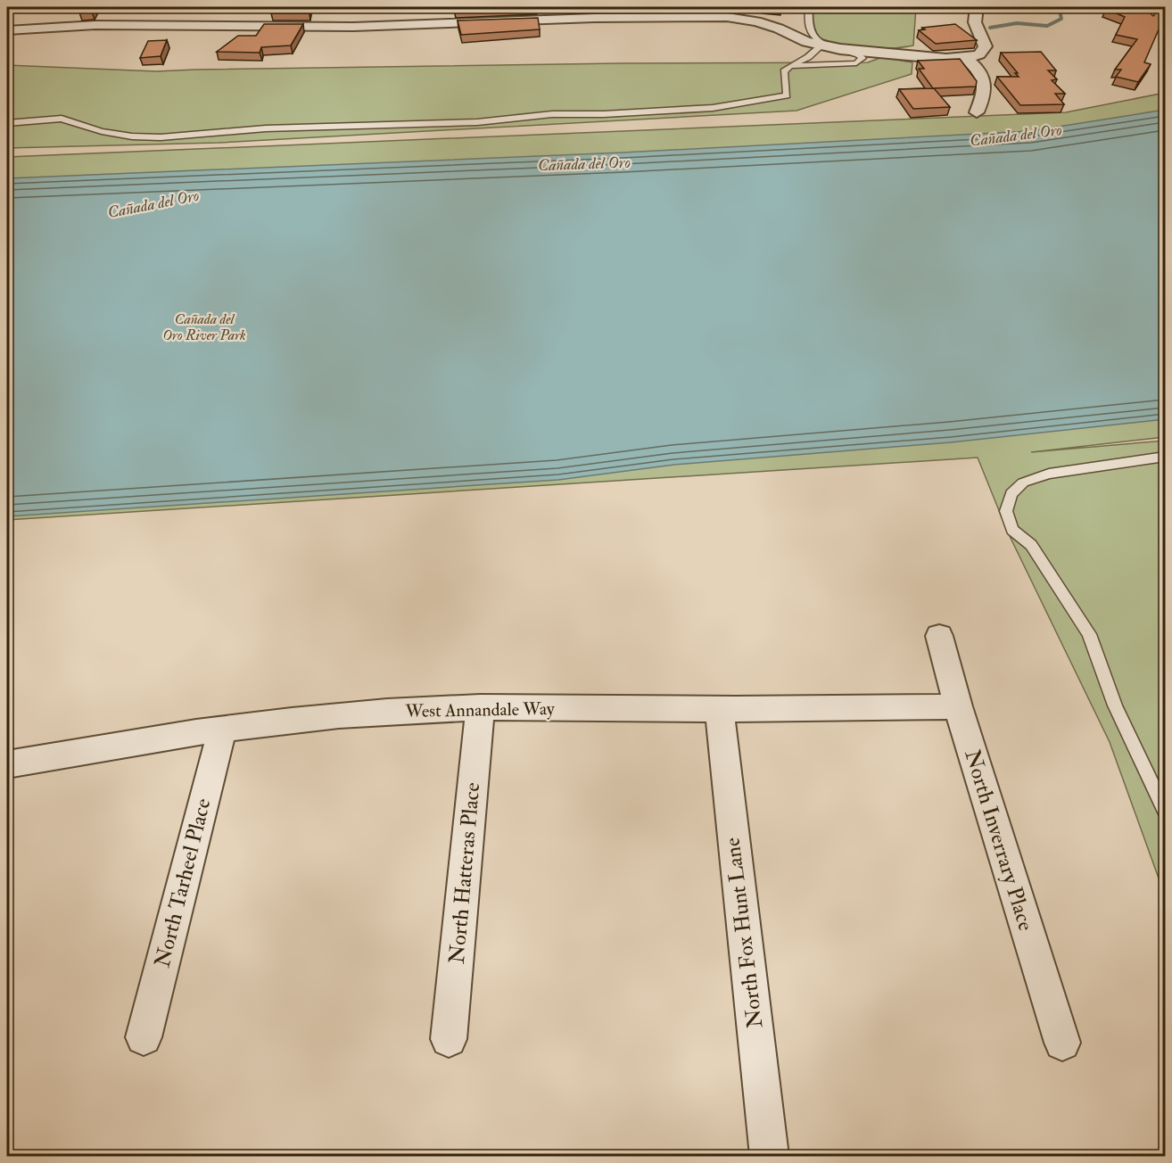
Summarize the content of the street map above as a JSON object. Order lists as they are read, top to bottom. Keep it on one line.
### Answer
{"streets":{"street":["West Annandale Way","North Inverrary Place","North Hatteras Place","North Tarheel Place","North Fox Hunt Lane"]},"crossings":[["West Annandale Way","North Inverrary Place"],["West Annandale Way","North Hatteras Place"],["West Annandale Way","North Tarheel Place"],["West Annandale Way","North Fox Hunt Lane"]],"water":["Cañada del Oro"],"parks":["Cañada del Oro River Park"]}
